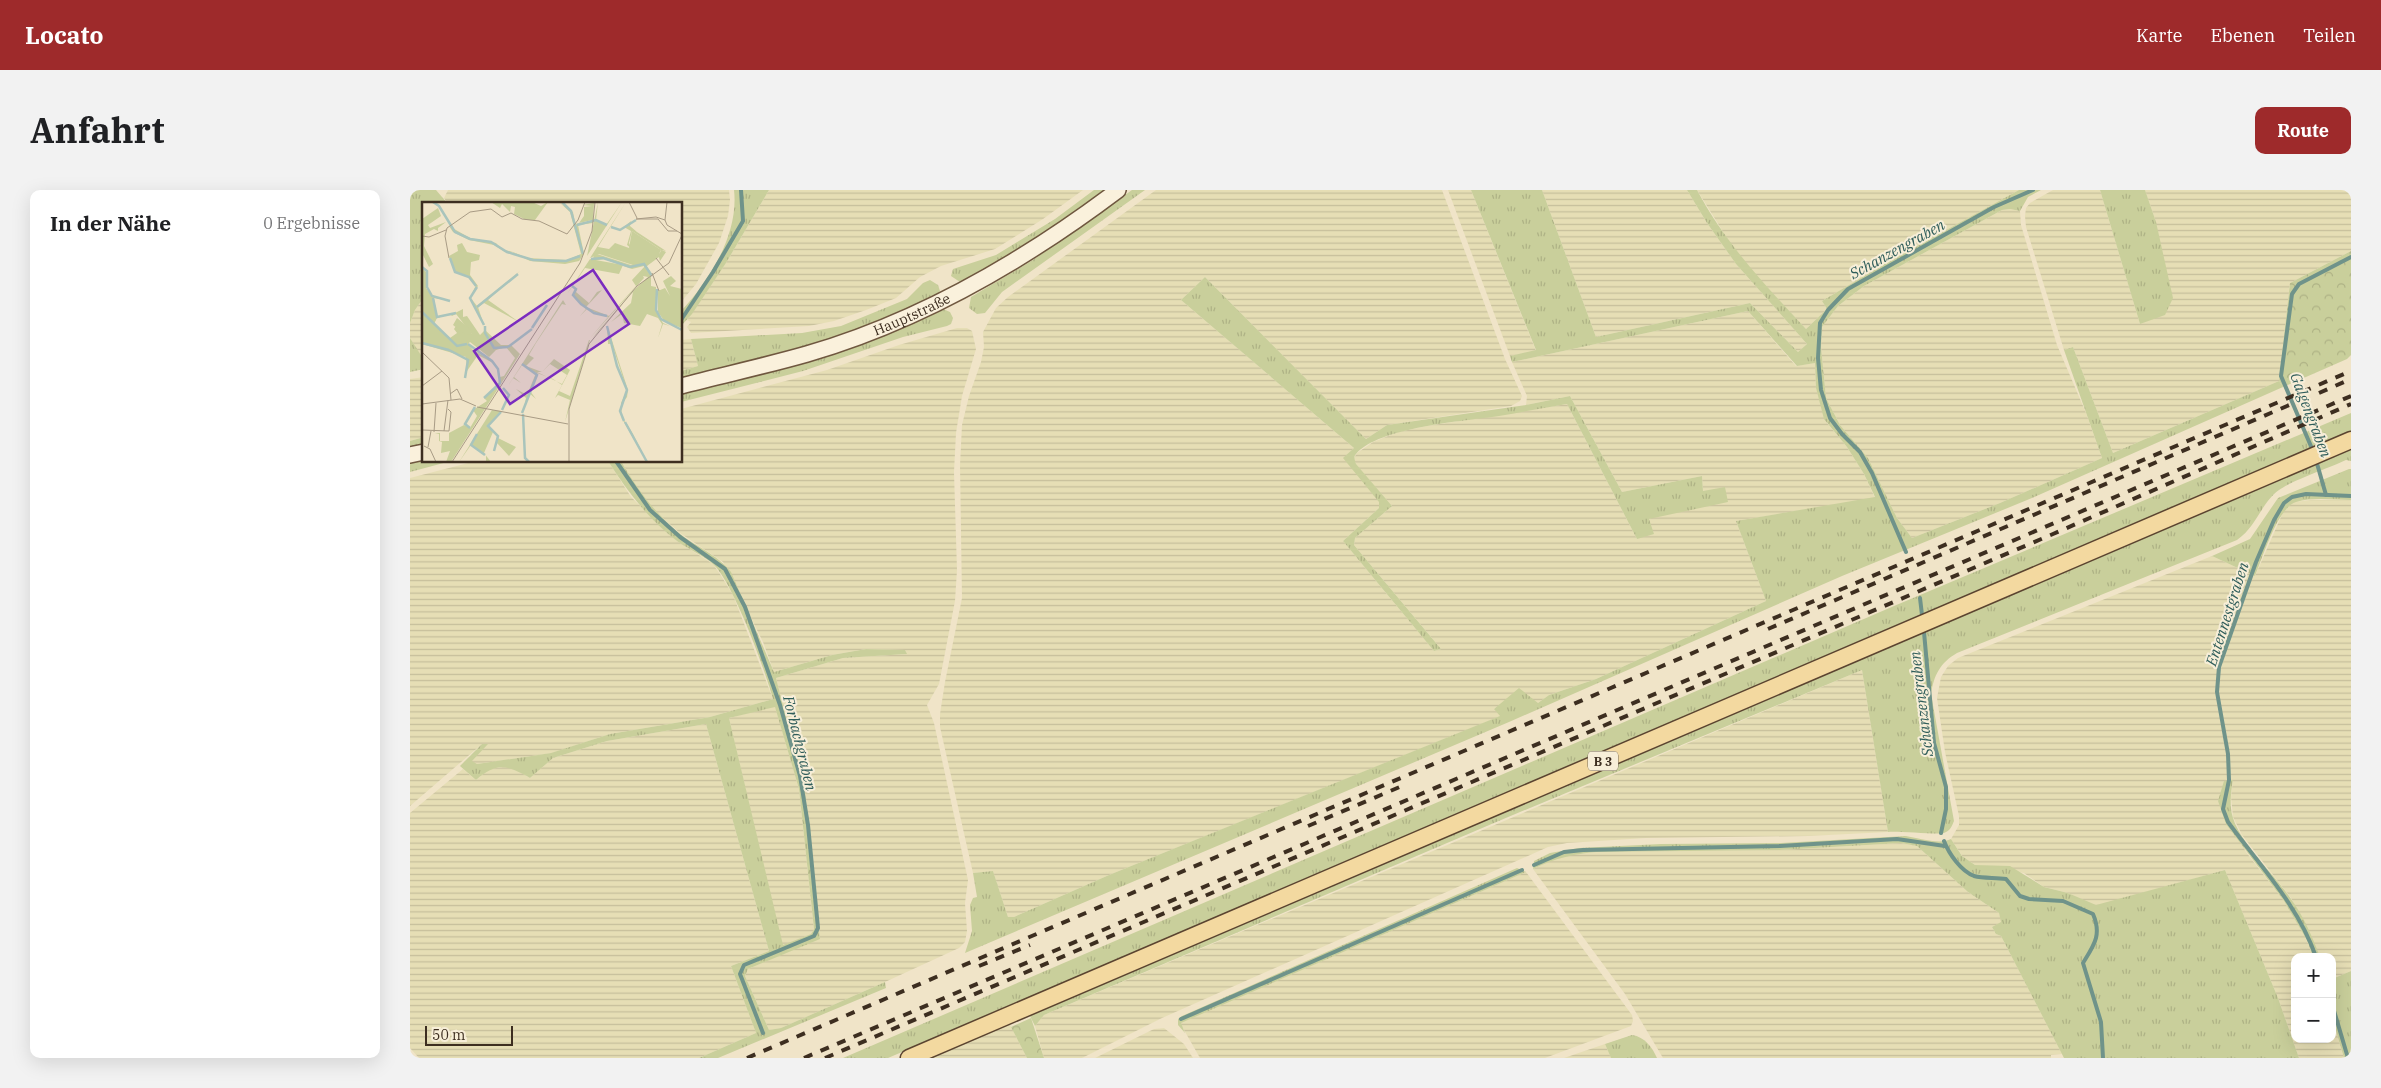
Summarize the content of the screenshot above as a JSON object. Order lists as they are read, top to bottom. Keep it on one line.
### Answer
{"streets":{"main road":["B 3"],"street":["Hauptstraße"]},"water":["Schanzengraben","Galgengraben","Entennestgraben","Forbachgraben"],"scale_bar":"50 m","page":{"header":"Locato","nav":["Karte","Ebenen","Teilen"],"title":"Anfahrt","buttons":"Route","heading":["In der Nähe","0 Ergebnisse"],"map_buttons":["+","−"],"scale":"50 m"}}
